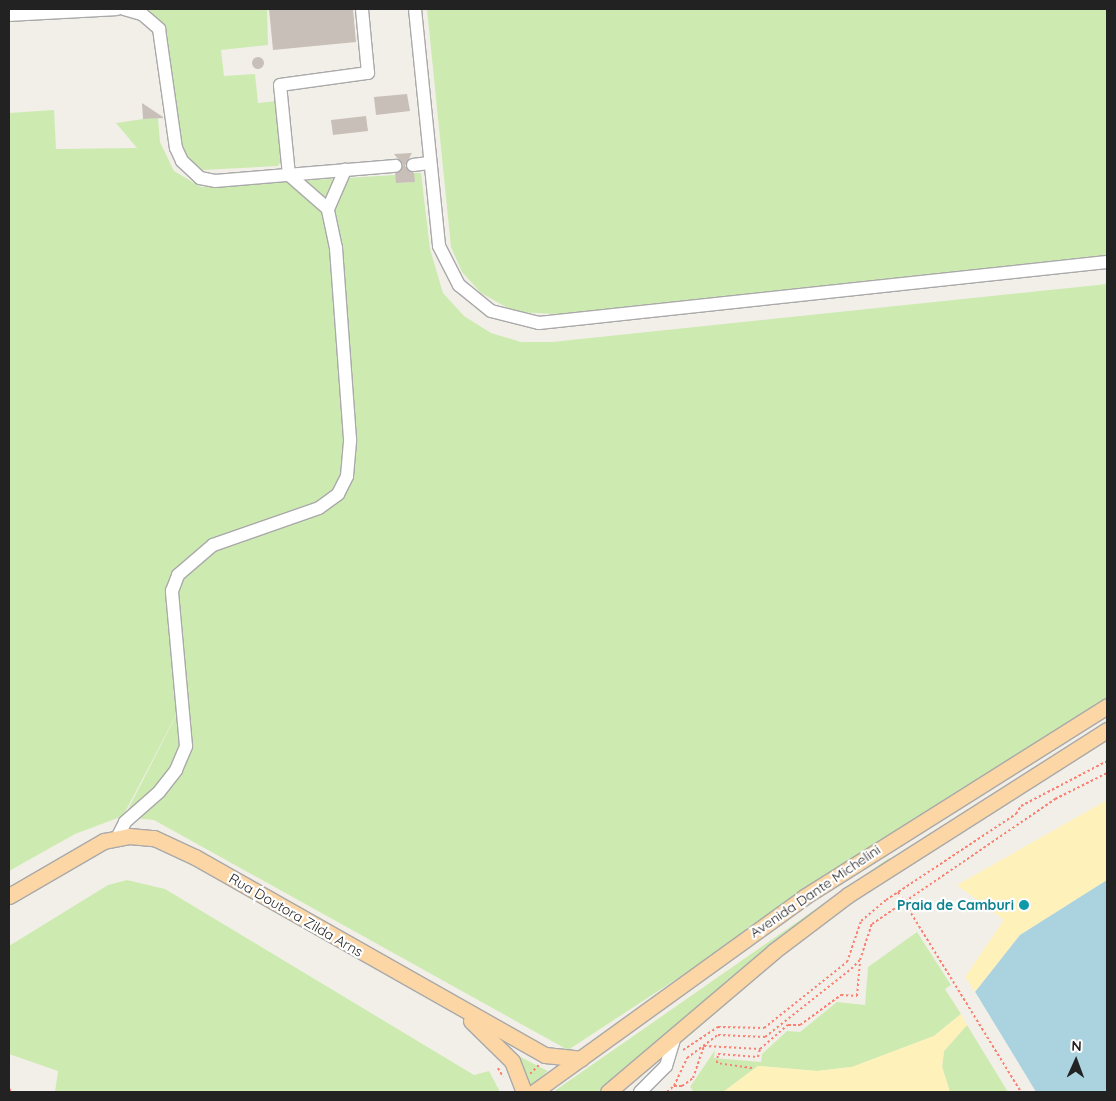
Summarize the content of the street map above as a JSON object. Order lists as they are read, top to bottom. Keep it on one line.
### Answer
{"streets":{"main road":["Avenida Dante Michelini","Rua Doutora Zilda Arns"]},"crossings":[["Avenida Dante Michelini","Rua Doutora Zilda Arns"]],"places":["Praia de Camburi"],"north":"top"}
